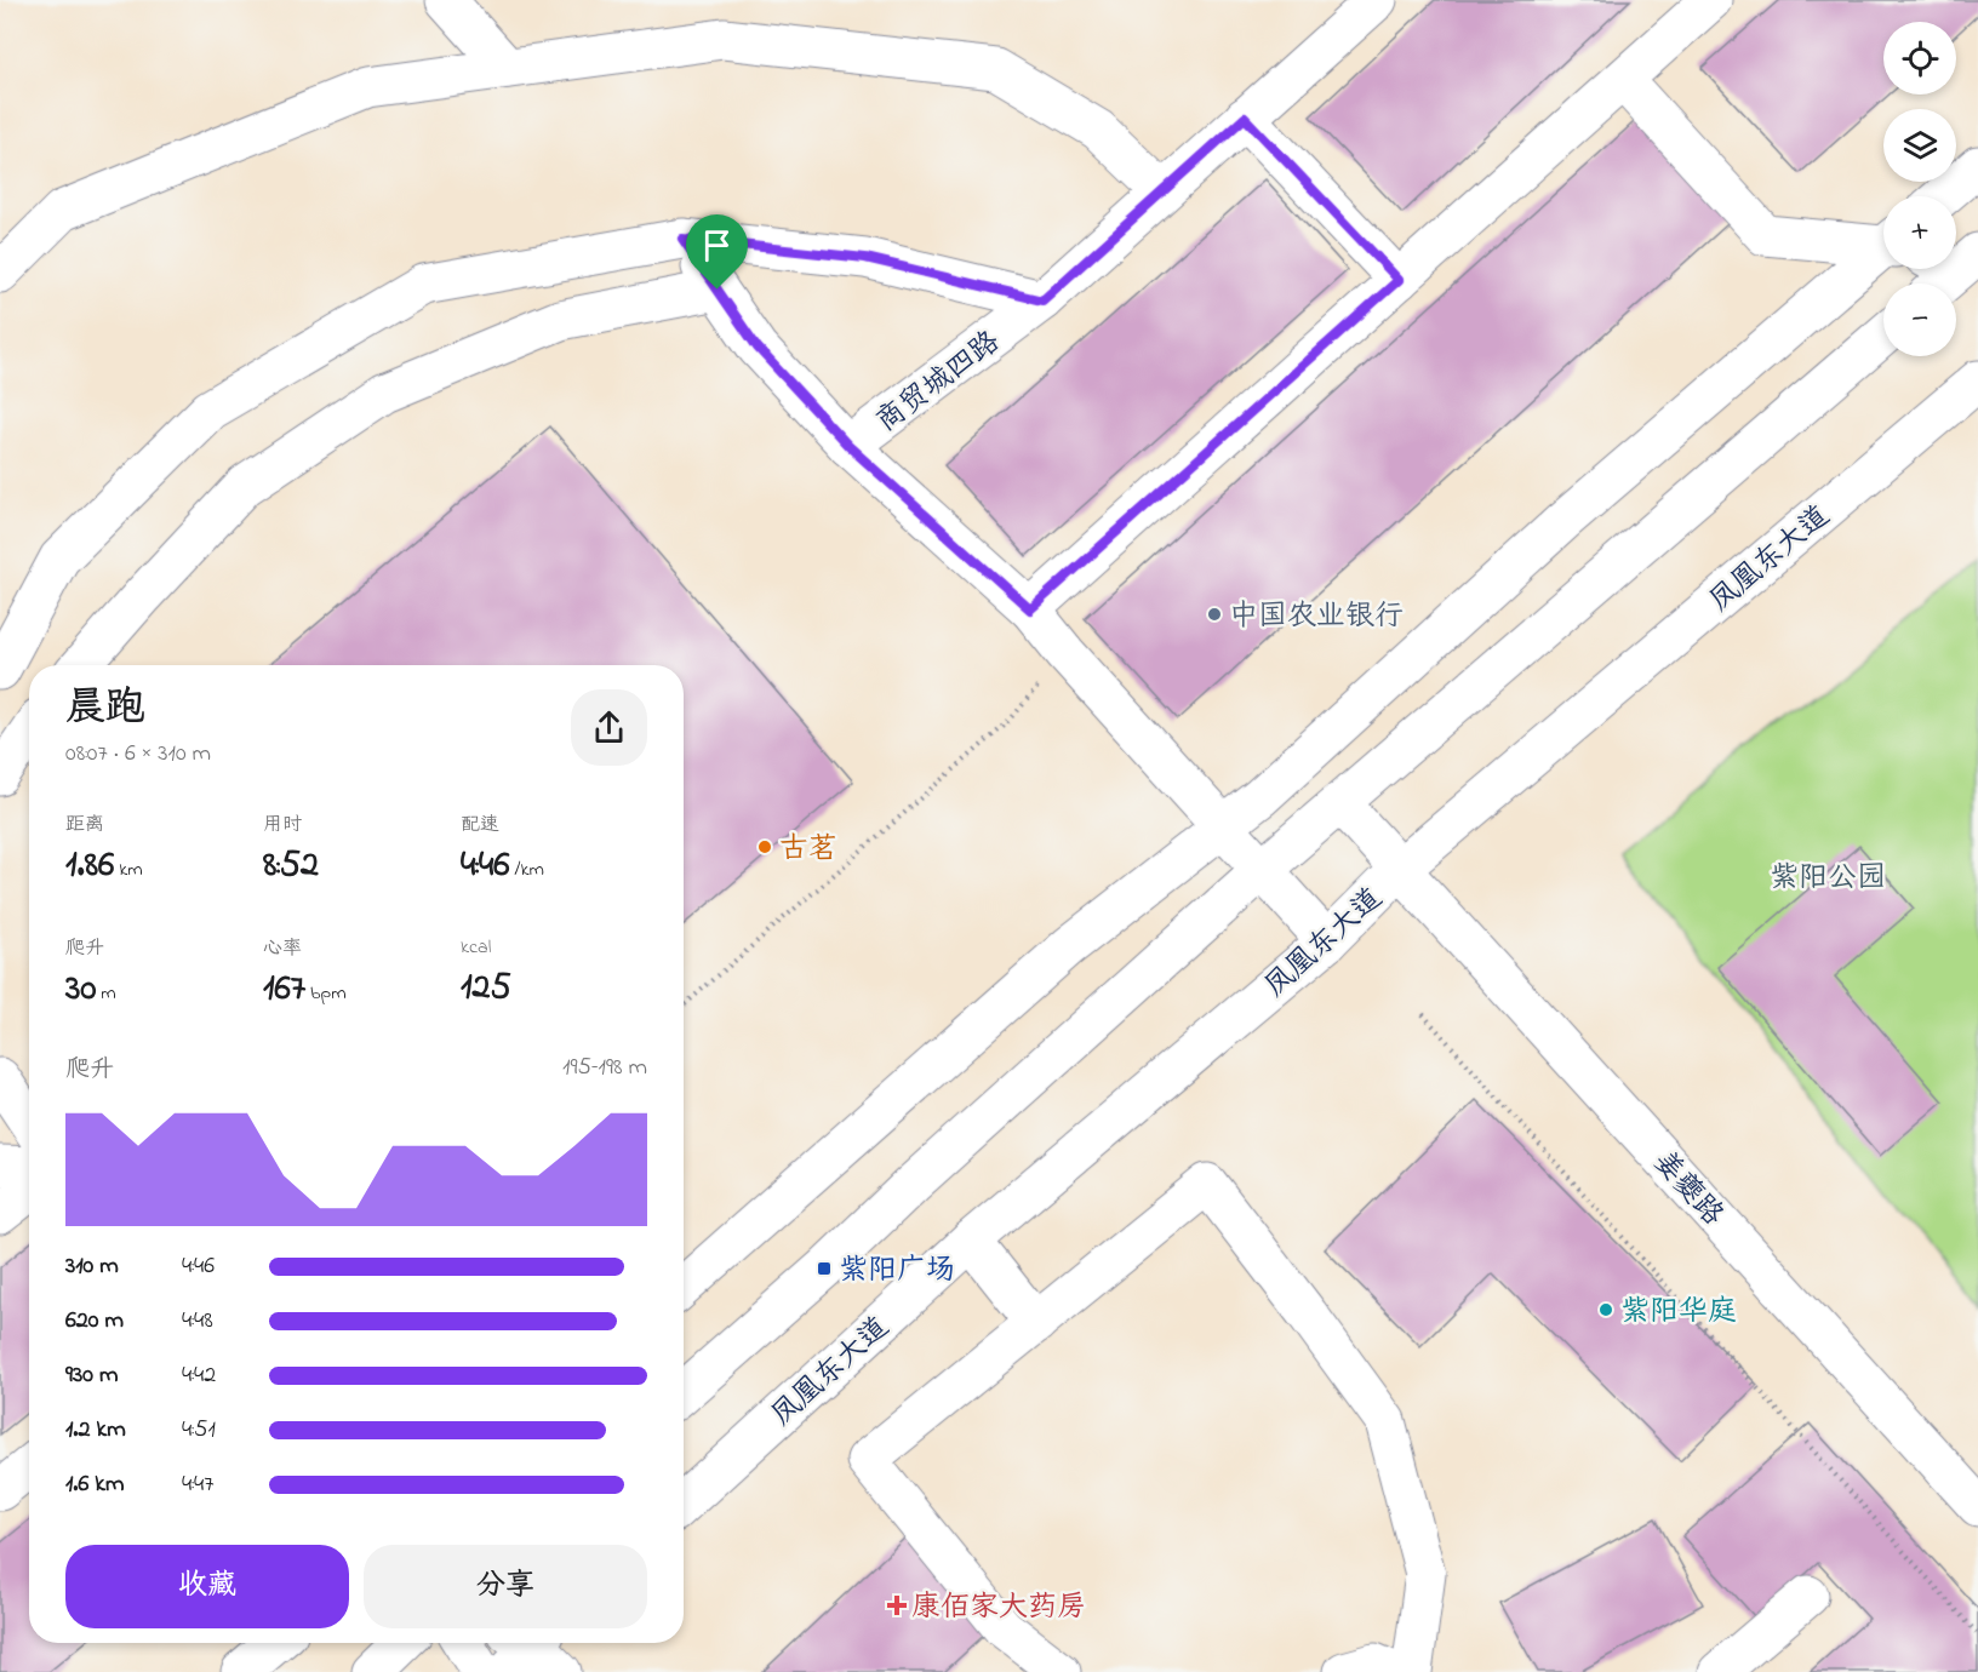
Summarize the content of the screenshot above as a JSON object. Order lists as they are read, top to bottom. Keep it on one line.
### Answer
{"streets":{"street":["商贸城四路","凤凰东大道","姜夔路"]},"crossings":[["商贸城四路","凤凰东大道"],["凤凰东大道","姜夔路"]],"parks":["紫阳公园"],"places":{"other":["中国农业银行","古茗","紫阳华庭"],"transit":["紫阳广场"],"health":["康佰家大药房"]},"page":{"map_buttons":["+","−"],"heading":["晨跑","08:07 · 6 × 310 m"],"stats":[["距离","1.86 km"],["用时","8:52"],["配速","4:46 /km"],["爬升","30 m"],["心率","167 bpm"],["kcal","125"]],"chart":["爬升","195–198 m"],"list":[{"name":"310 m","note":"4:46"},{"name":"620 m","note":"4:48"},{"name":"930 m","note":"4:42"},{"name":"1.2 km","note":"4:51"},{"name":"1.6 km","note":"4:47"}],"buttons":["收藏","分享"]}}
